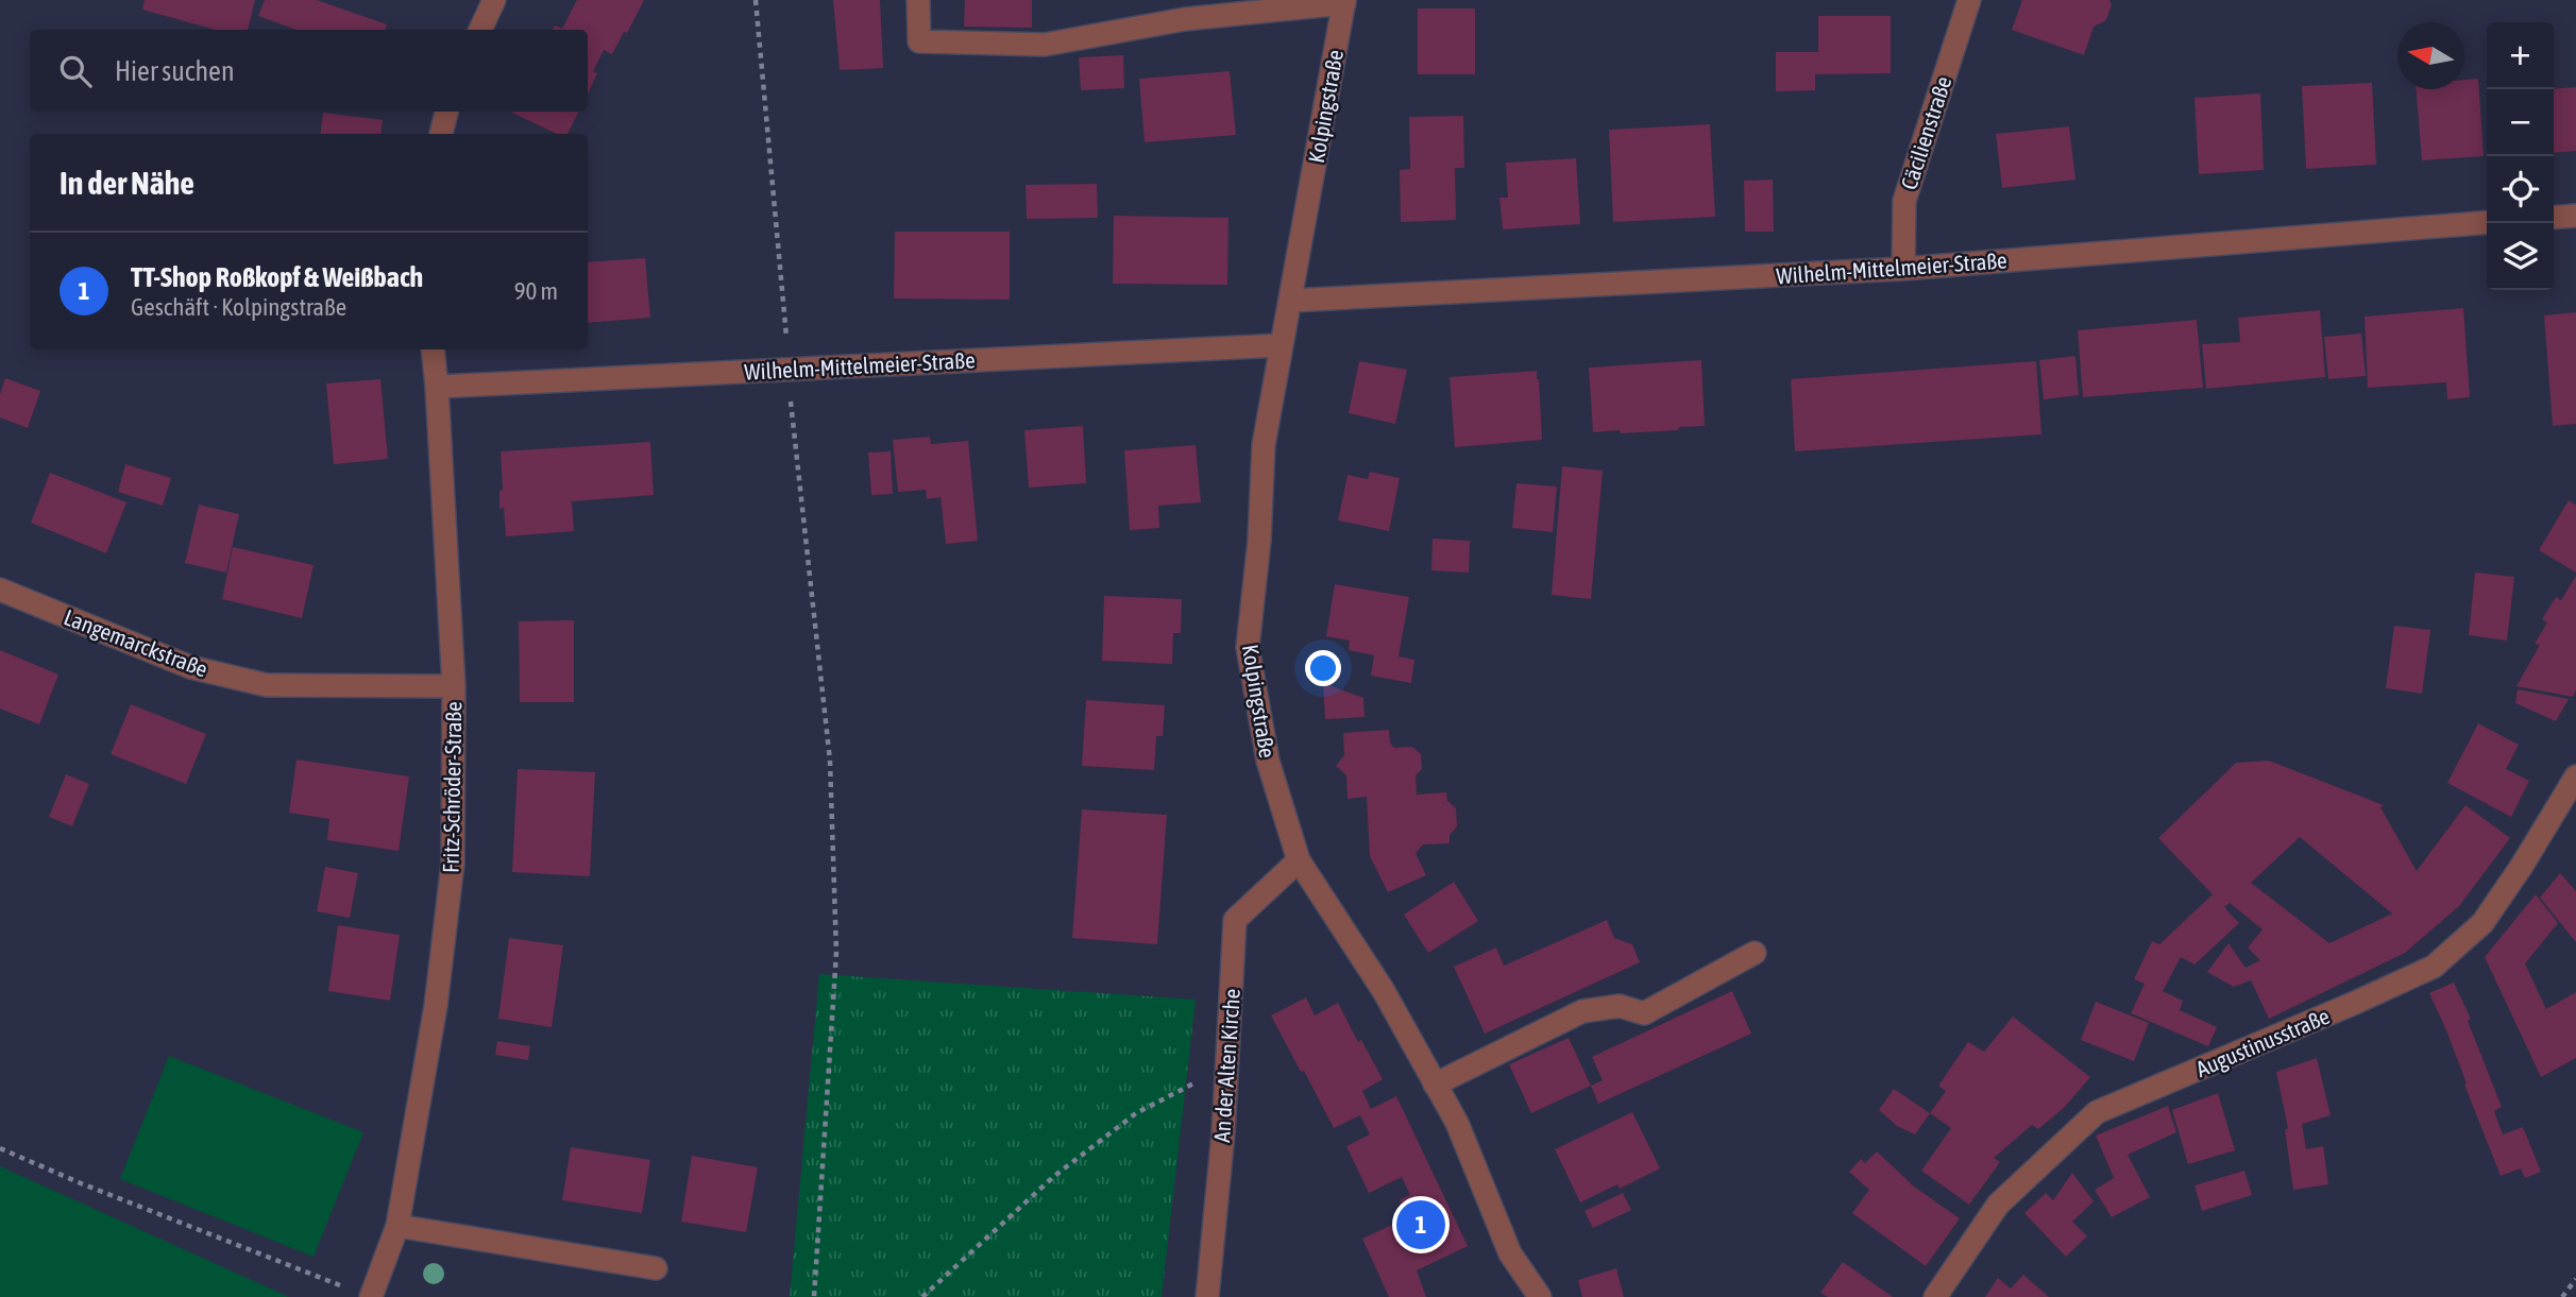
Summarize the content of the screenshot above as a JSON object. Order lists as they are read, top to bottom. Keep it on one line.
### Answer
{"streets":{"street":["Kolpingstraße","Cäcilienstraße","Wilhelm-Mittelmeier-Straße","Langemarckstraße","Fritz-Schröder-Straße","Augustinusstraße","An der Alten Kirche"]},"crossings":[["Kolpingstraße","Wilhelm-Mittelmeier-Straße"],["Kolpingstraße","An der Alten Kirche"],["Cäcilienstraße","Wilhelm-Mittelmeier-Straße"],["Wilhelm-Mittelmeier-Straße","Fritz-Schröder-Straße"],["Langemarckstraße","Fritz-Schröder-Straße"]],"north":"left","page":{"map_buttons":["+","−"],"search":"Hier suchen","heading":"In der Nähe","list":[{"mark":"1","name":"TT-Shop Roßkopf & Weißbach","note":"Geschäft · Kolpingstraße","value":"90 m"}],"pins":"1"}}
